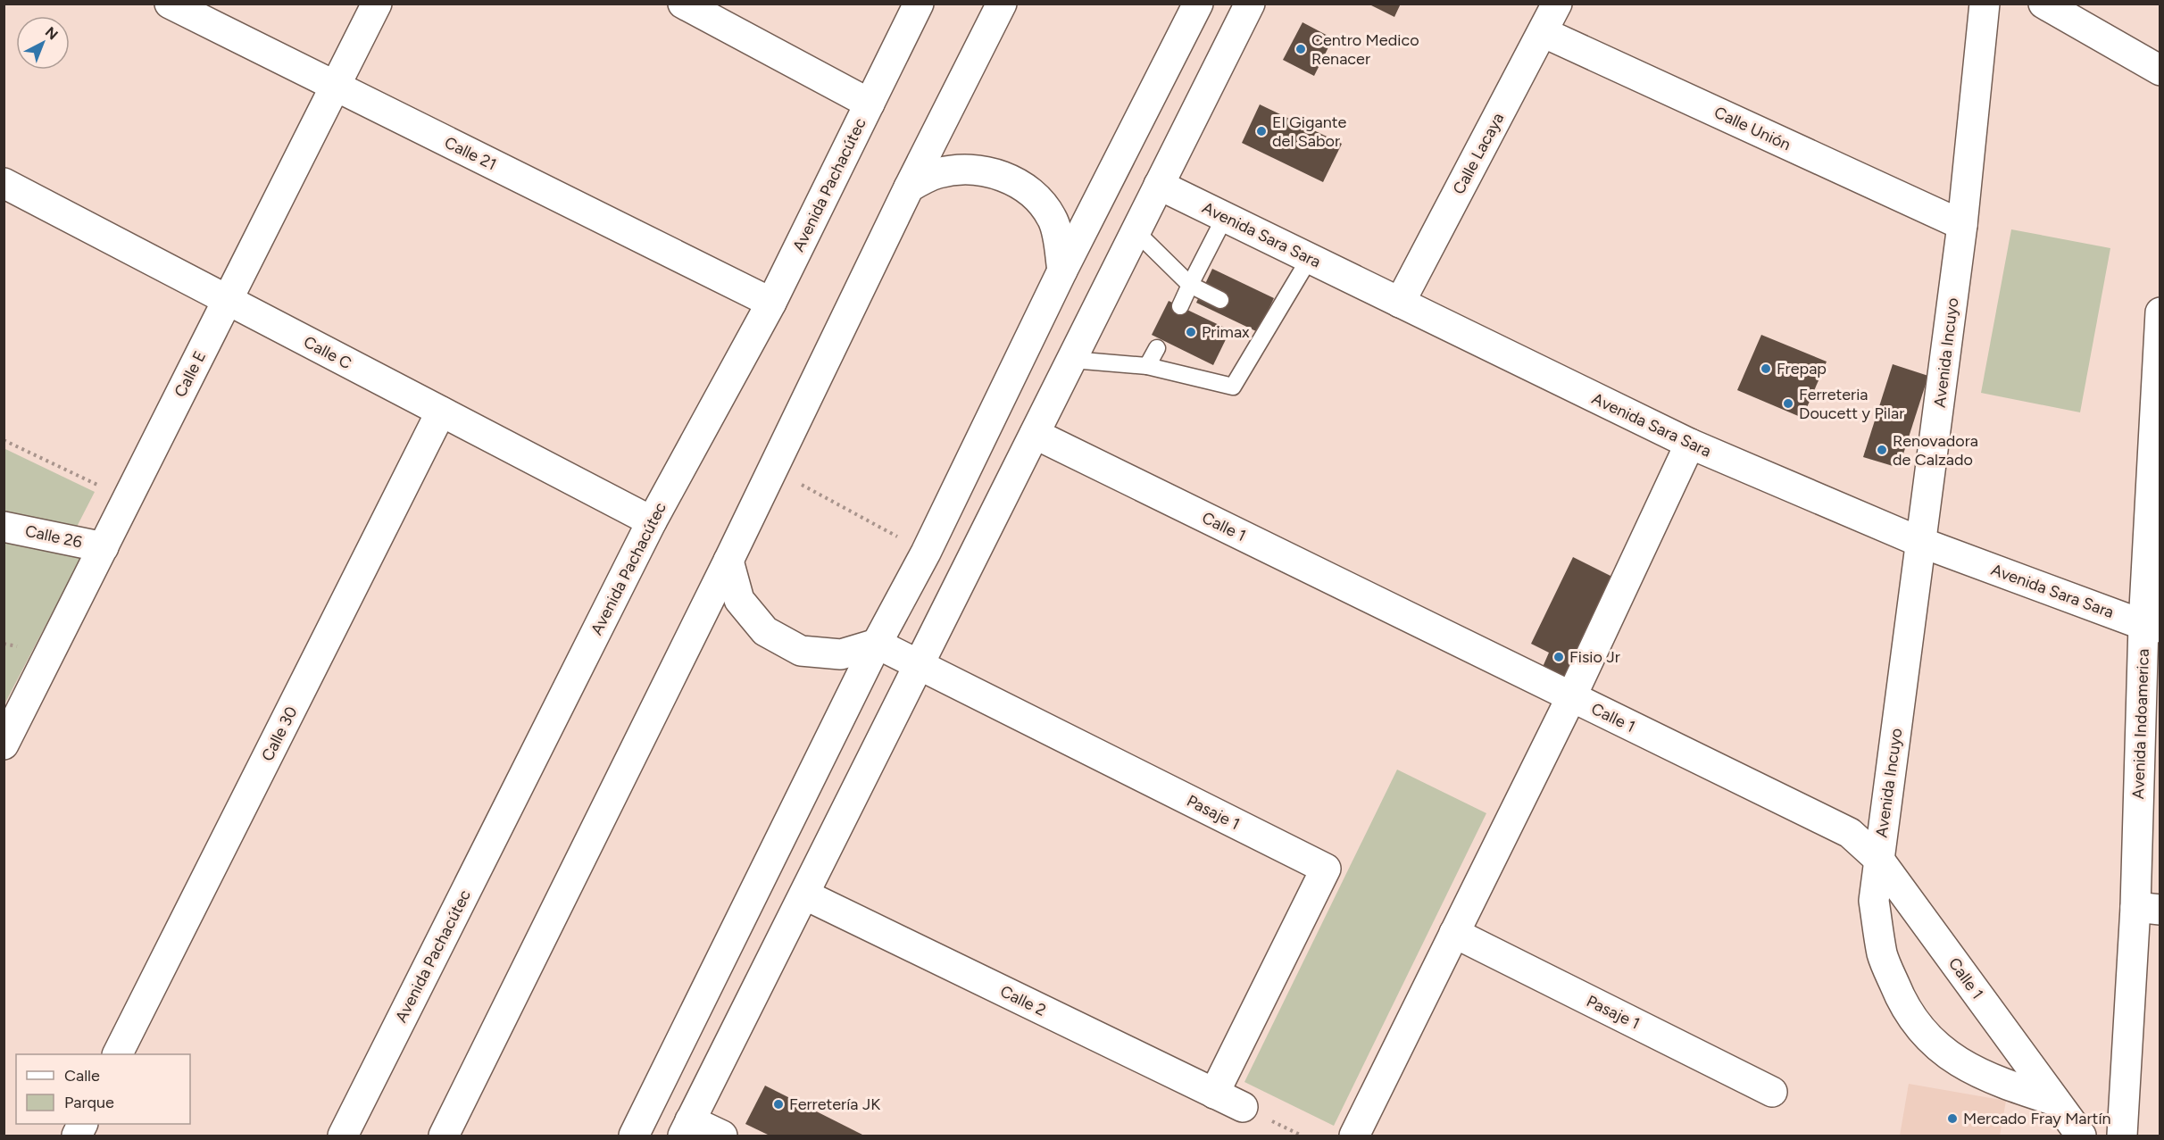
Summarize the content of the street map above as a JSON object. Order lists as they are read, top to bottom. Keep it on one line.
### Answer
{"streets":{"street":["Calle Unión","Calle 21","Calle Lacaya","Avenida Pachacútec","Avenida Sara Sara","Calle C","Avenida Incuyo","Calle E","Calle 1","Calle 26","Avenida Indoamerica","Calle 30","Pasaje 1","Calle 2"]},"crossings":[["Calle Unión","Calle Lacaya"],["Calle Unión","Avenida Incuyo"],["Calle 21","Avenida Pachacútec"],["Calle 21","Calle E"],["Calle Lacaya","Avenida Sara Sara"],["Avenida Pachacútec","Calle C"],["Avenida Sara Sara","Avenida Incuyo"],["Avenida Sara Sara","Avenida Indoamerica"],["Calle C","Calle E"],["Calle C","Calle 30"],["Avenida Incuyo","Calle 1"],["Calle E","Calle 26"],["Pasaje 1","Calle 2"]],"places":["Centro Medico Renacer","El Gigante del Sabor","Primax","Frepap","Ferreteria Doucett y Pilar","Renovadora de Calzado","Fisio Jr","Ferretería JK","Mercado Fray Martín"],"legend":["Calle","Parque"],"north":"top right"}
